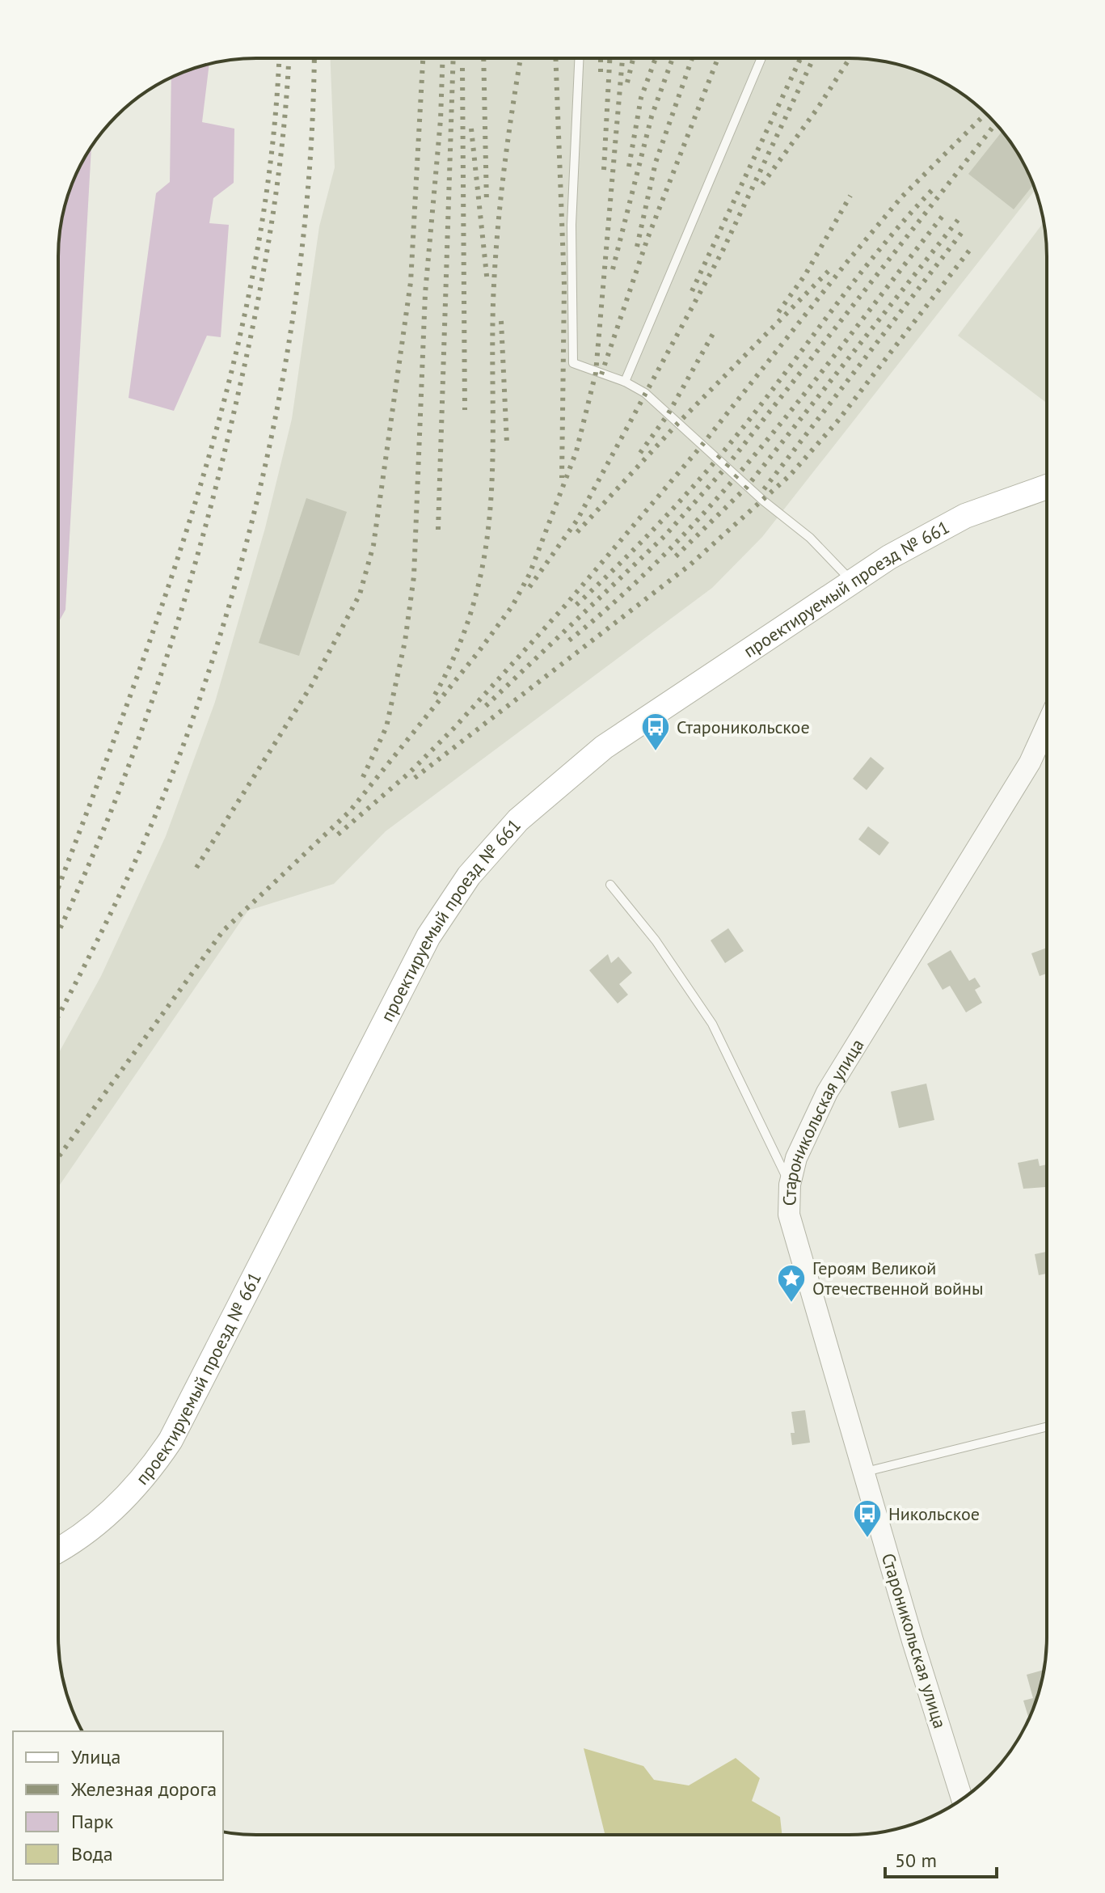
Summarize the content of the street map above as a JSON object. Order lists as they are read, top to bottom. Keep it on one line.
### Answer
{"streets":{"main road":["проектируемый проезд № 661"],"street":["Староникольская улица"]},"places":{"bus stop":["Староникольское","Никольское"],"place":["Героям Великой Отечественной войны"]},"legend":["Улица","Железная дорога","Парк","Вода"],"scale_bar":"50 m"}
